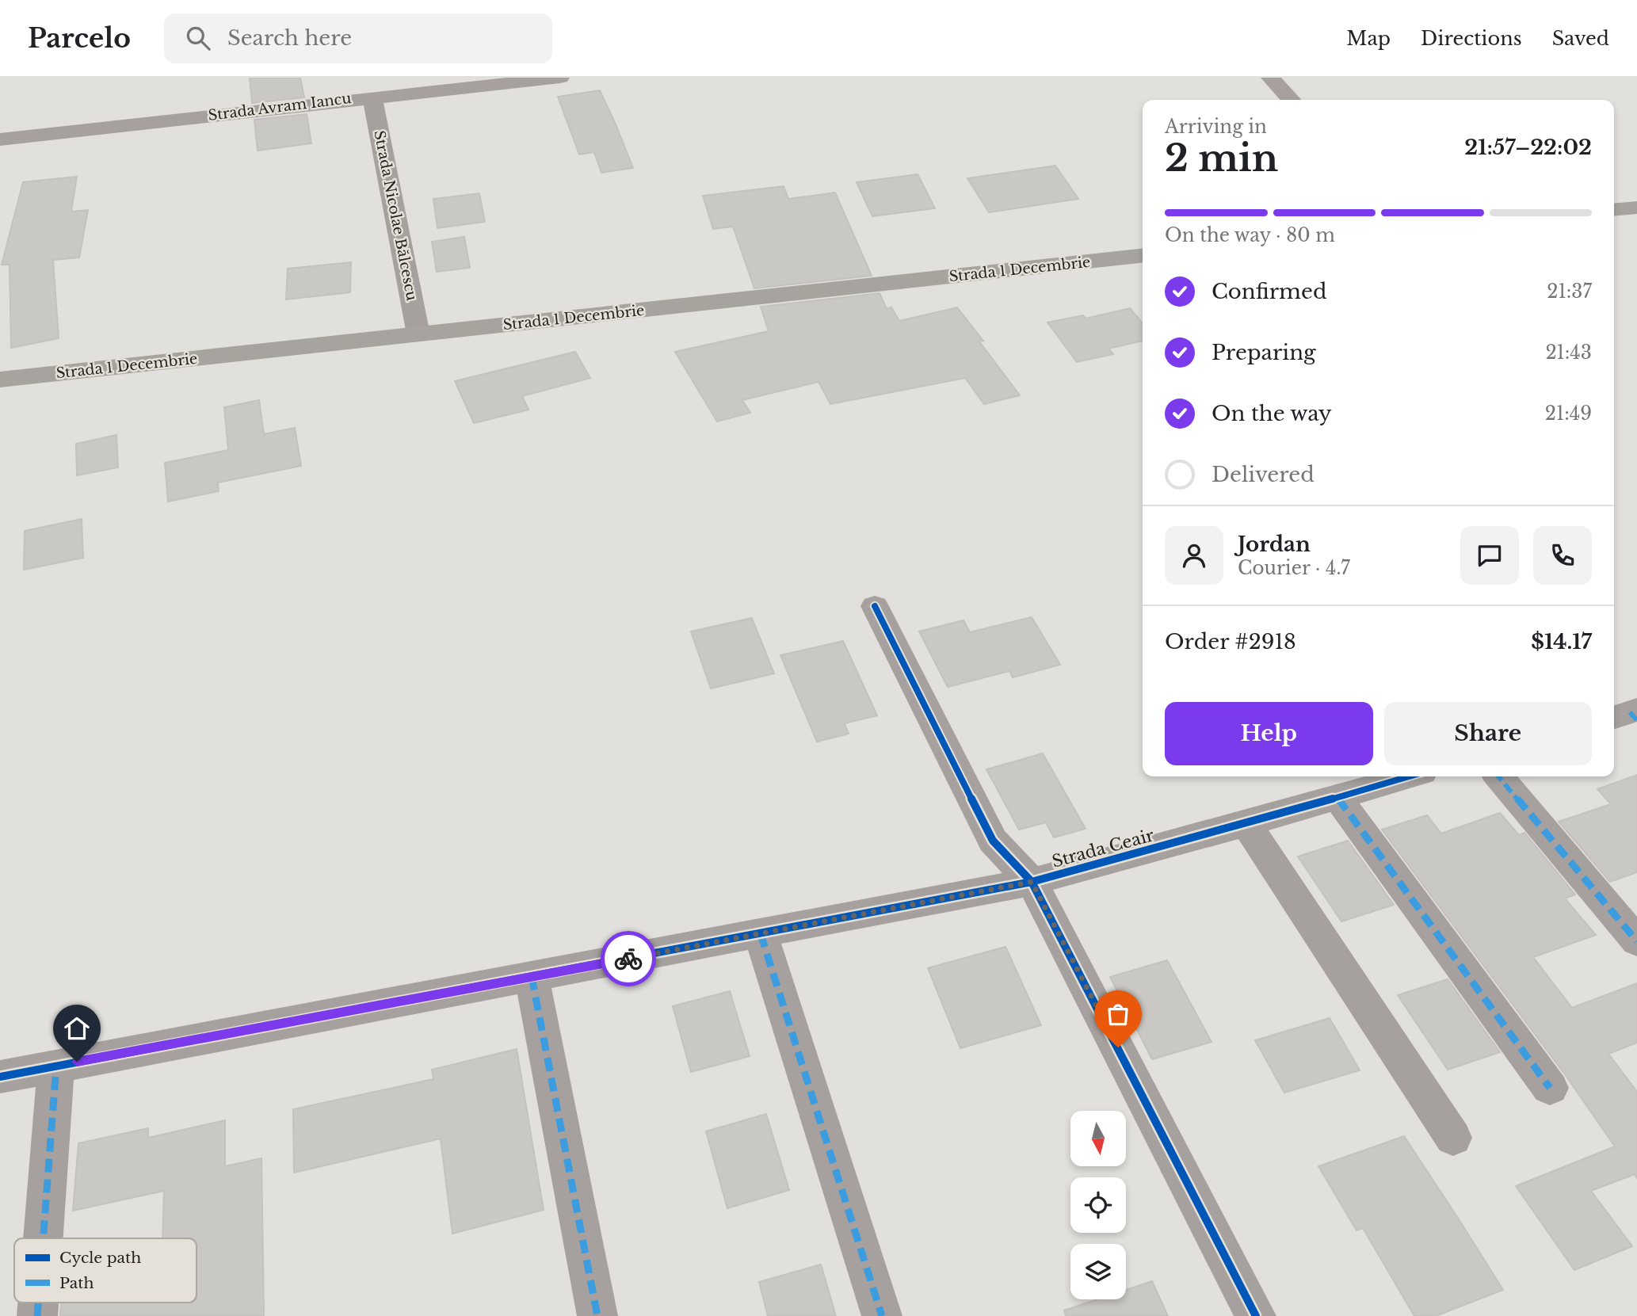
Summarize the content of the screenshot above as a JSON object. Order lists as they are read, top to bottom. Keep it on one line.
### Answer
{"streets":{"main road":["Strada 1 Decembrie"],"street":["Strada Avram Iancu","Strada Nicolae Bălcescu","Strada Ceair"]},"crossings":[["Strada Avram Iancu","Strada Nicolae Bălcescu"],["Strada Nicolae Bălcescu","Strada 1 Decembrie"]],"legend":["Cycle path","Path"],"north":"bottom","page":{"header":"Parcelo","search":"Search here","nav":["Map","Directions","Saved"],"heading":["2 min","Arriving in","21:57–22:02"],"panel":["Jordan","Courier · 4.7","Order #2918","$14.17"],"bar":"On the way · 80 m","list":[["Confirmed","21:37"],["Preparing","21:43"],["On the way","21:49"],"Delivered"],"buttons":["Help","Share"]}}
